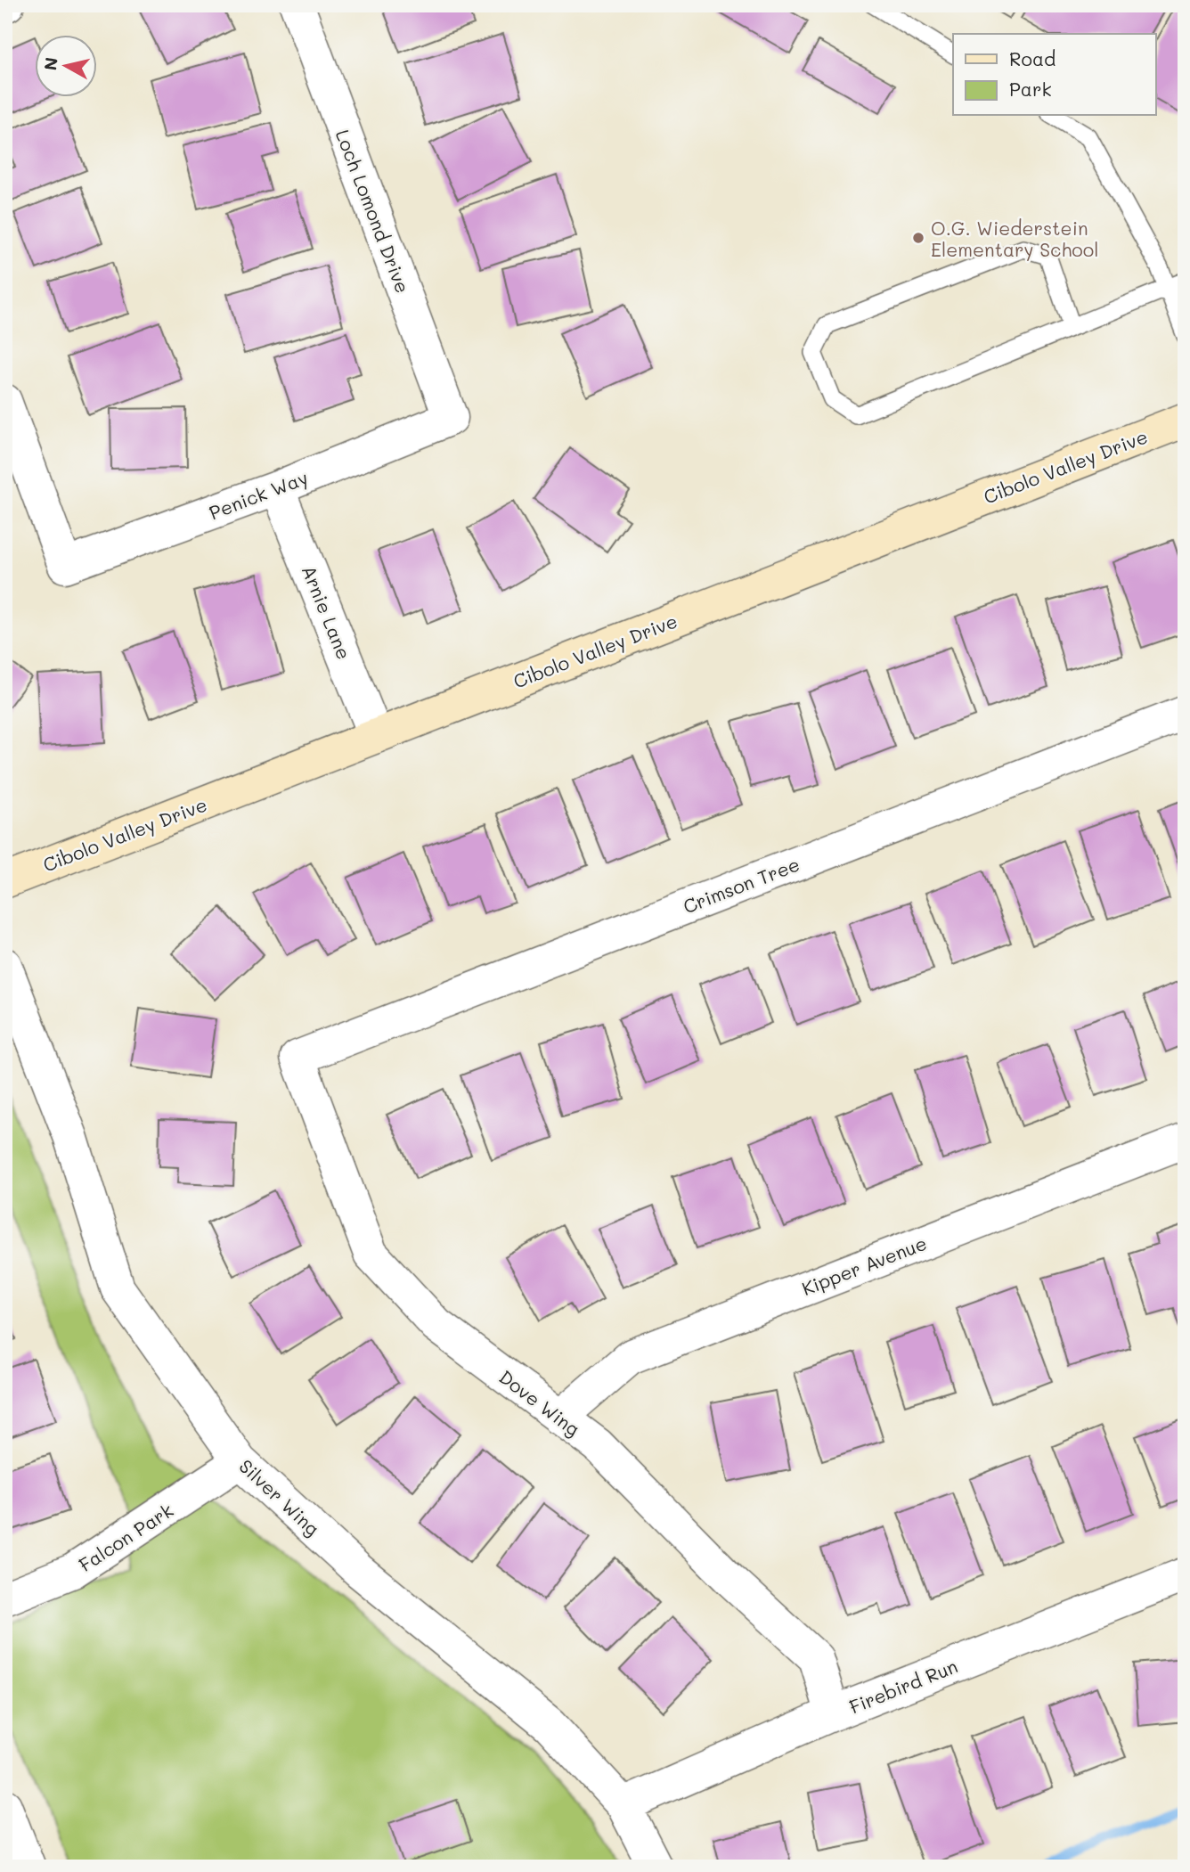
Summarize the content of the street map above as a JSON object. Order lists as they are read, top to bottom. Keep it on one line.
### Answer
{"streets":{"main road":["Cibolo Valley Drive"],"street":["Loch Lomond Drive","Penick Way","Arnie Lane","Crimson Tree","Kipper Avenue","Dove Wing","Silver Wing","Falcon Park","Firebird Run"]},"crossings":[["Loch Lomond Drive","Penick Way"],["Cibolo Valley Drive","Arnie Lane"],["Penick Way","Arnie Lane"],["Crimson Tree","Dove Wing"],["Kipper Avenue","Dove Wing"],["Dove Wing","Firebird Run"],["Silver Wing","Falcon Park"],["Silver Wing","Firebird Run"]],"places":["O.G. Wiederstein Elementary School"],"legend":["Road","Park"],"north":"left"}
